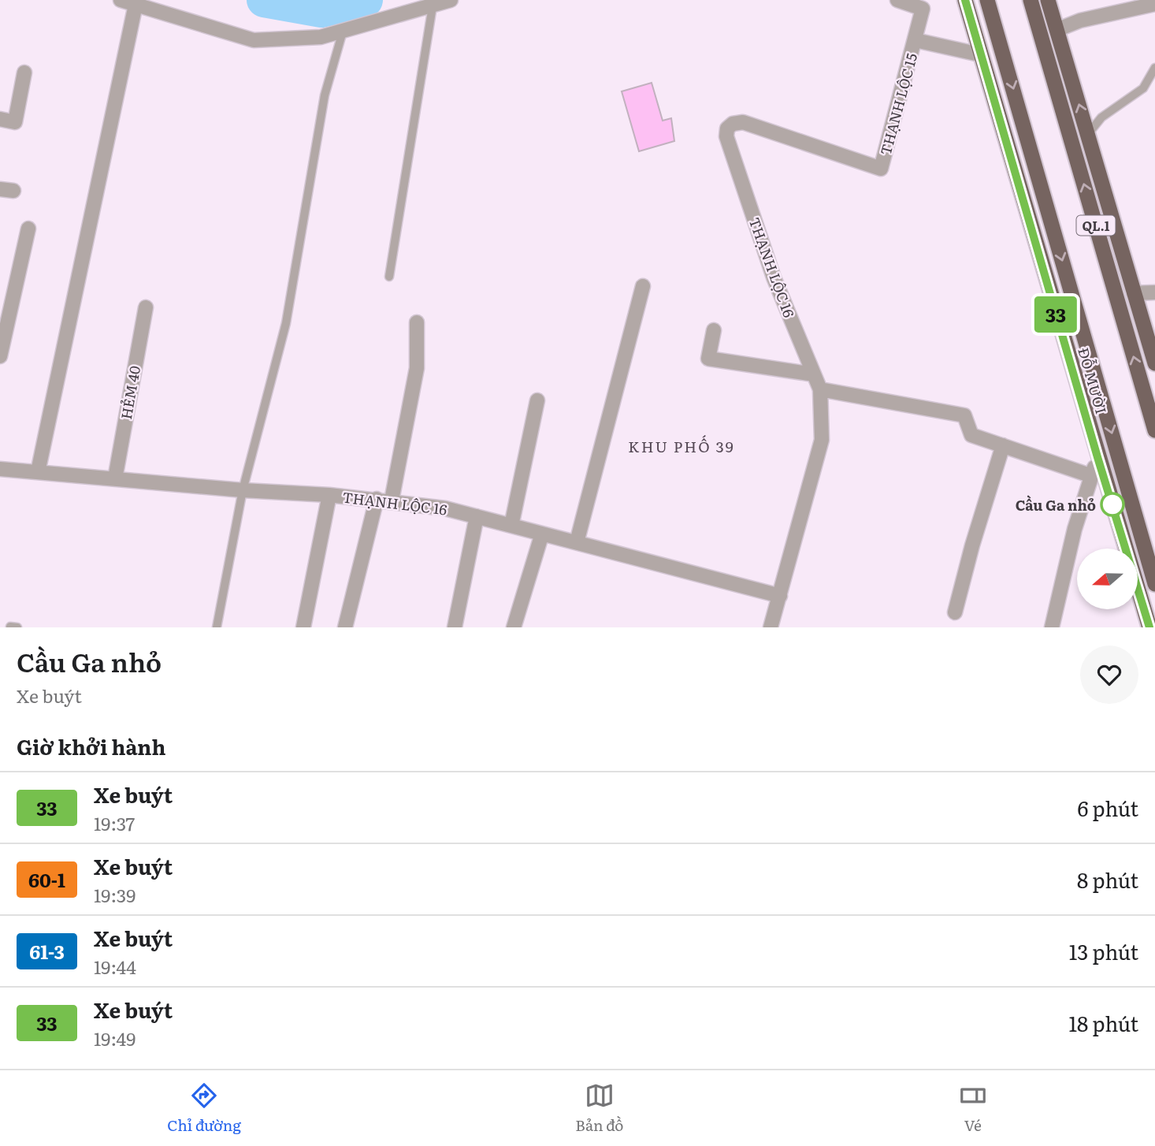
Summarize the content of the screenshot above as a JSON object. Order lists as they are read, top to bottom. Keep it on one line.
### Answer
{"streets":{"highway":["QL.1","ĐỖ MƯỜI"],"street":["THẠNH LỘC 15","THẠNH LỘC 16","HẺM 40"]},"crossings":[["THẠNH LỘC 15","THẠNH LỘC 16"],["THẠNH LỘC 15","ĐỖ MƯỜI"],["THẠNH LỘC 16","HẺM 40"]],"districts":["KHU PHỐ 39"],"places":["Cầu Ga nhỏ"],"lines":["bus line 33"],"north":"left","page":{"on_map":"33","heading":[["Cầu Ga nhỏ","Xe buýt"],"Giờ khởi hành"],"list":[{"mark":"33","name":"Xe buýt","note":"19:37","value":"6 phút"},{"mark":"60-1","name":"Xe buýt","note":"19:39","value":"8 phút"},{"mark":"61-3","name":"Xe buýt","note":"19:44","value":"13 phút"},{"mark":"33","name":"Xe buýt","note":"19:49","value":"18 phút"}],"tabs":["Chỉ đường","Bản đồ","Vé"]}}
